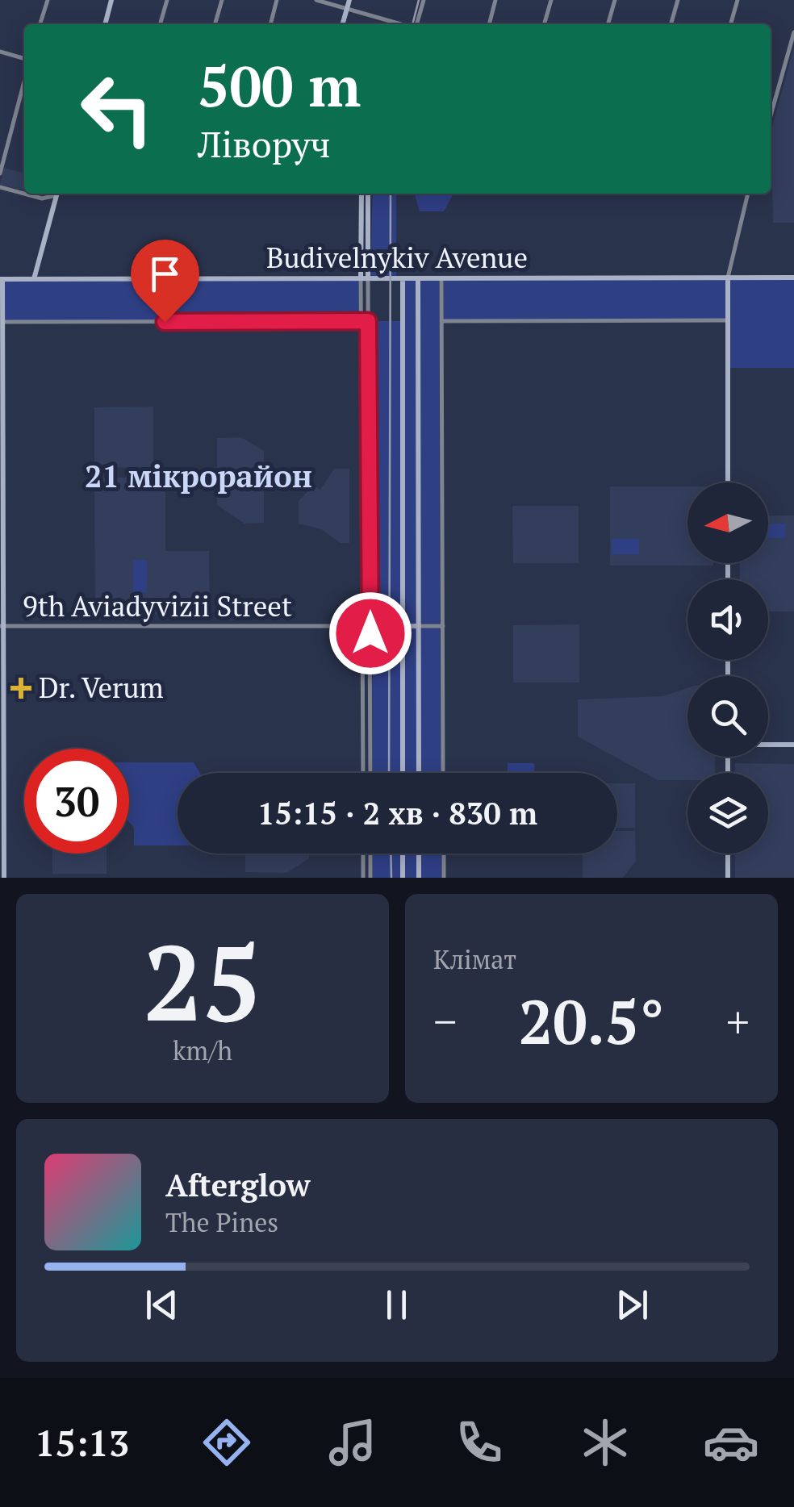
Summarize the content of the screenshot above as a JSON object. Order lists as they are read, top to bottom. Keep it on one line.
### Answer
{"streets":{"main road":["Budivelnykiv Avenue"],"street":["9th Aviadyvizii Street"]},"districts":["21 мікрорайон"],"places":{"health":["Dr. Verum"]},"north":"left","page":{"turn":["500 m","Ліворуч"],"limit":"30","trip":"15:15 · 2 хв · 830 m","tile":[["25","km/h"],"Клімат"],"heat":["−","20.5°","+"],"song":["Afterglow","The Pines"],"tabs":"15:13"}}
